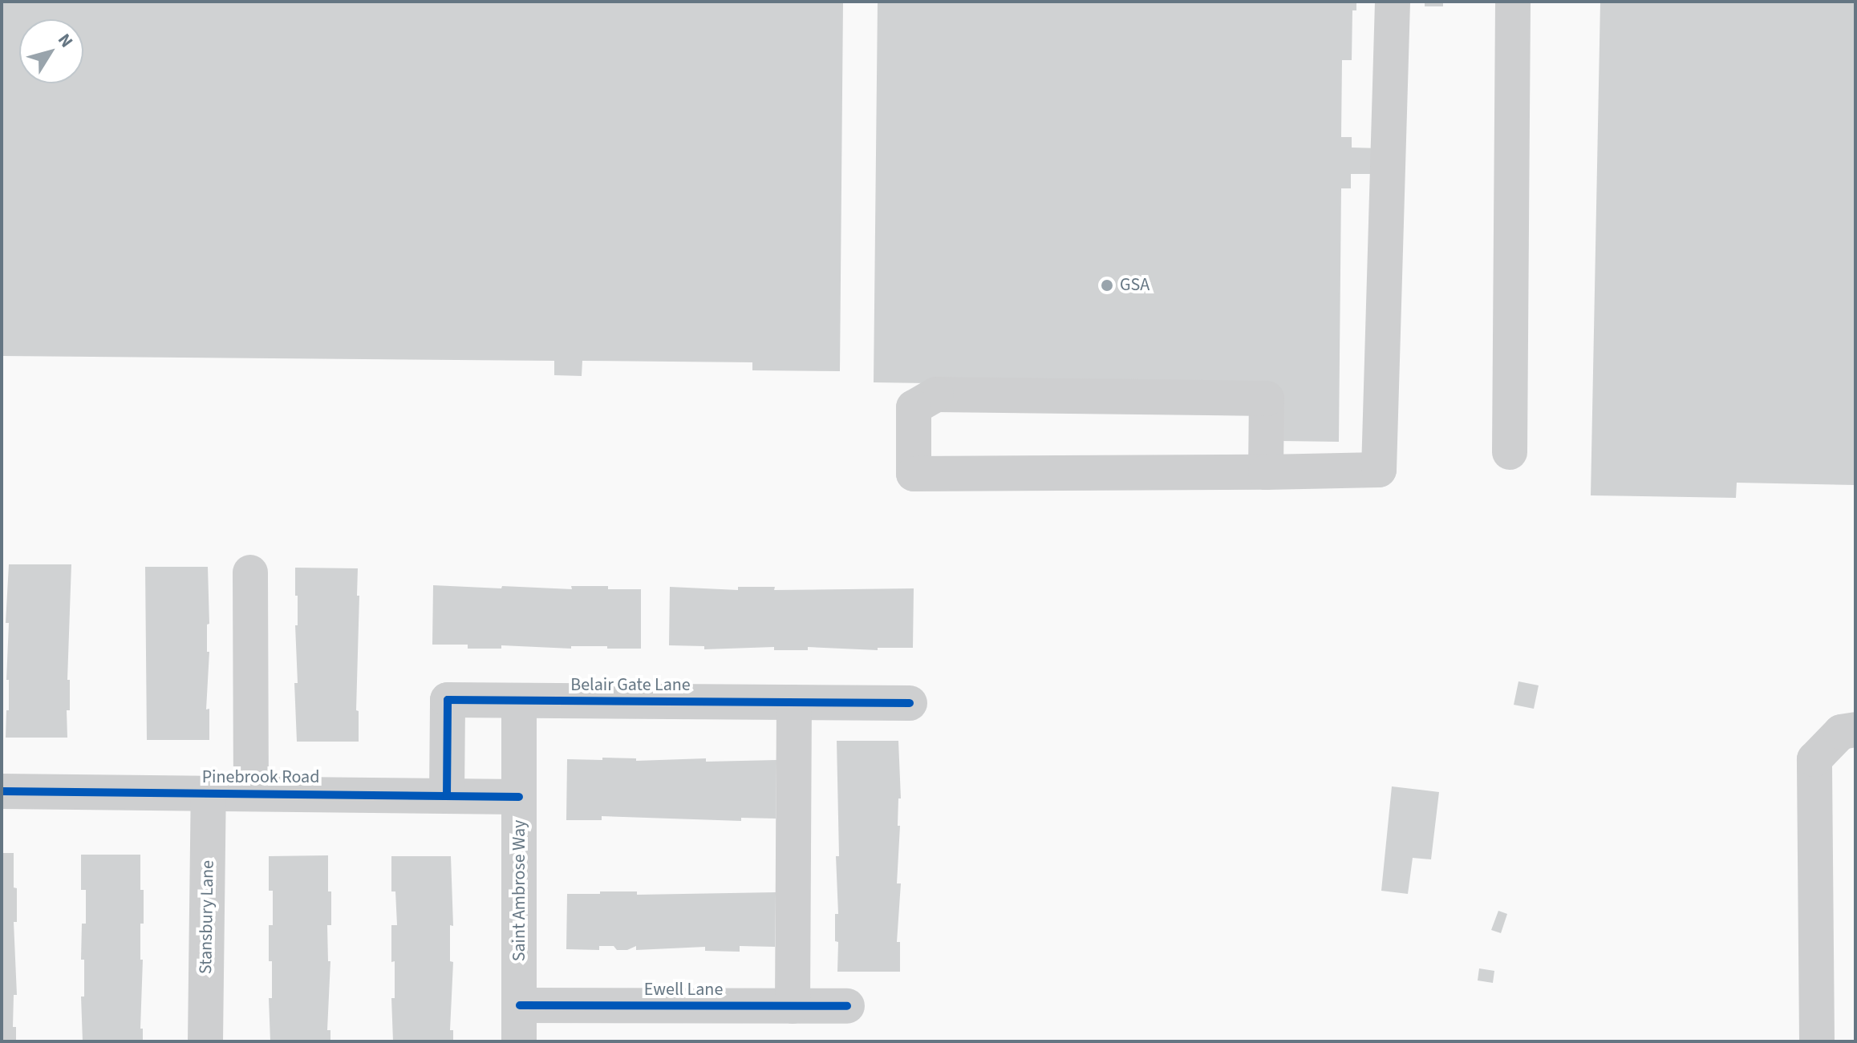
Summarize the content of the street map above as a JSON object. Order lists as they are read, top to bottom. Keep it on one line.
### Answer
{"streets":{"street":["Belair Gate Lane","Pinebrook Road","Saint Ambrose Way","Stansbury Lane","Ewell Lane"]},"crossings":[["Belair Gate Lane","Pinebrook Road"],["Belair Gate Lane","Saint Ambrose Way"],["Pinebrook Road","Saint Ambrose Way"],["Pinebrook Road","Stansbury Lane"],["Saint Ambrose Way","Ewell Lane"]],"places":["GSA"],"north":"top right"}
